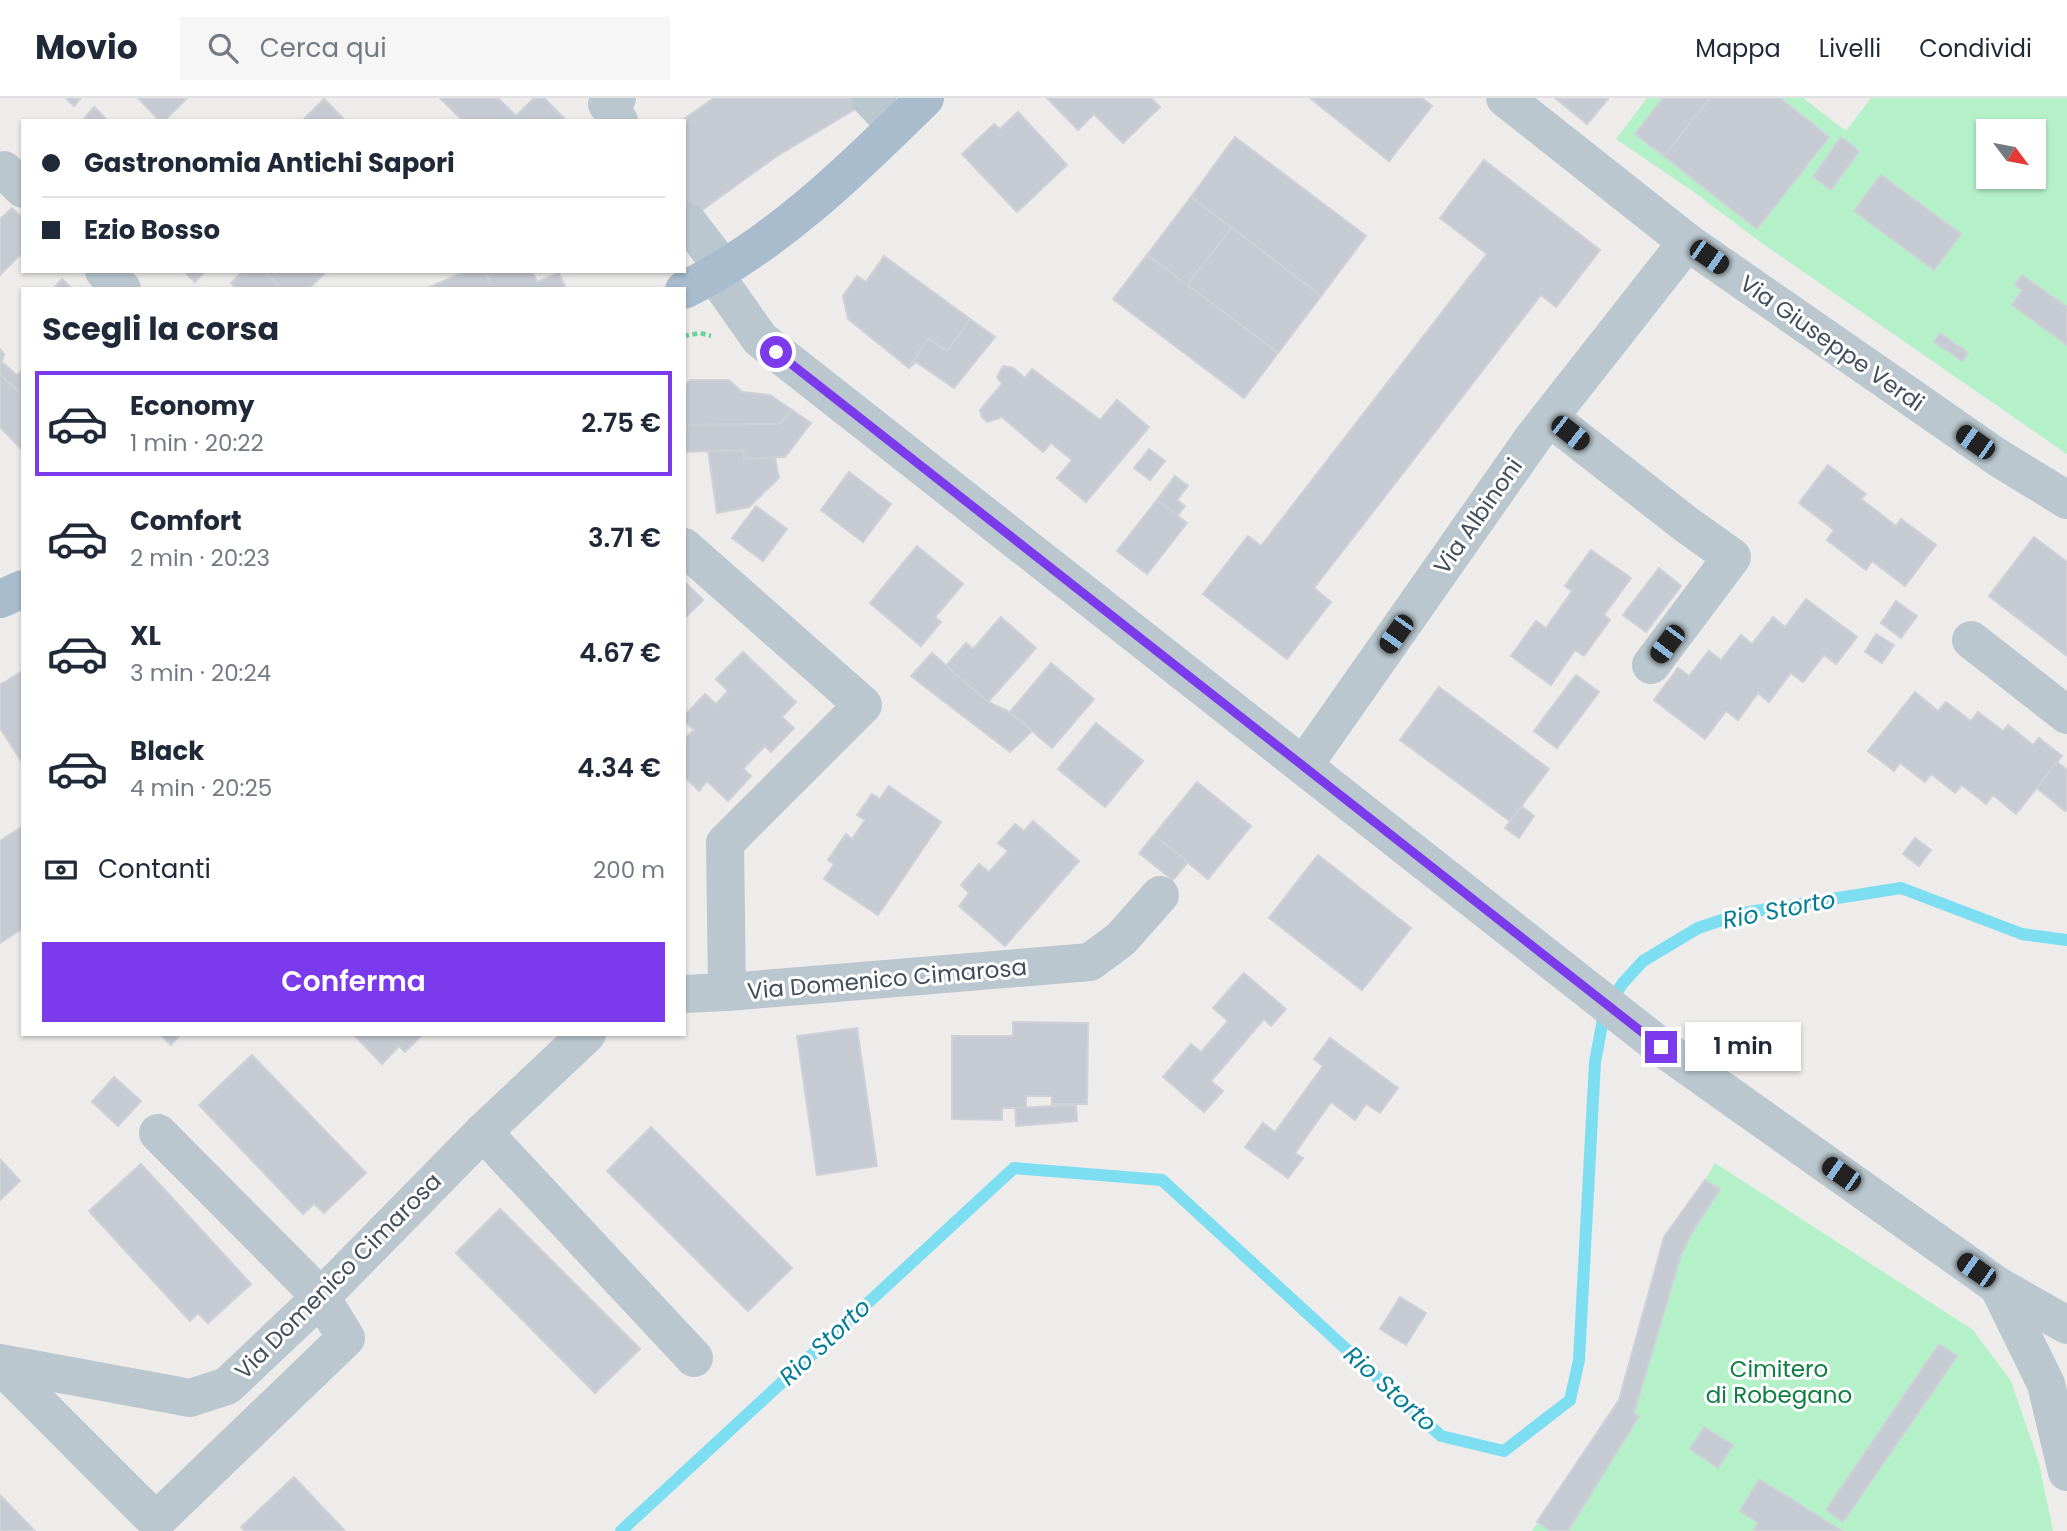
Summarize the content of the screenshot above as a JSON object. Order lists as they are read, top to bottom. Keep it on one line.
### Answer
{"streets":{"street":["Via Giuseppe Verdi","Via Albinoni","Via Domenico Cimarosa"]},"crossings":[["Via Giuseppe Verdi","Via Albinoni"]],"water":["Rio Storto"],"parks":["Cimitero di Robegano"],"north":"bottom right","page":{"header":"Movio","search":"Cerca qui","nav":["Mappa","Livelli","Condividi"],"banner":["Gastronomia Antichi Sapori","Ezio Bosso"],"heading":"Scegli la corsa","list":[{"name":"Economy","note":"1 min · 20:22","value":"2.75 €"},{"name":"Comfort","note":"2 min · 20:23","value":"3.71 €"},{"name":"XL","note":"3 min · 20:24","value":"4.67 €"},{"name":"Black","note":"4 min · 20:25","value":"4.34 €"}],"pay":["Contanti","200 m"],"buttons":"Conferma","bubble":"1 min"}}
